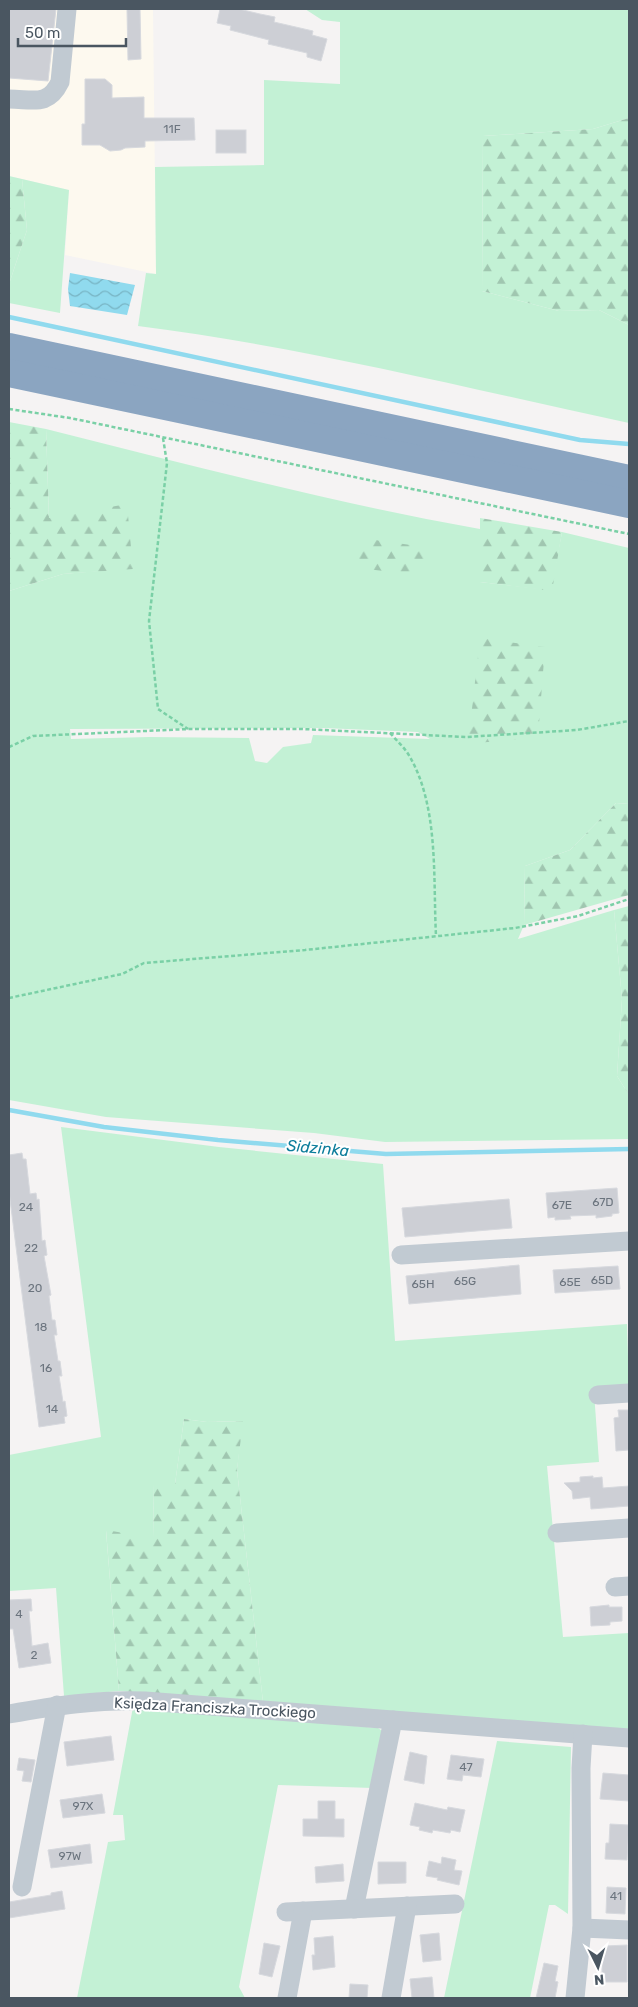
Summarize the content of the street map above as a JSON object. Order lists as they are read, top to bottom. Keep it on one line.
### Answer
{"streets":{"street":["Księdza Franciszka Trockiego"]},"water":["Sidzinka"],"house_numbers":["11F","67D","67E","24","22","65D","65G","65E","65H","20","18","16","14","4","2","47","97X","97W","41"],"scale_bar":"50 m","north":"bottom"}
